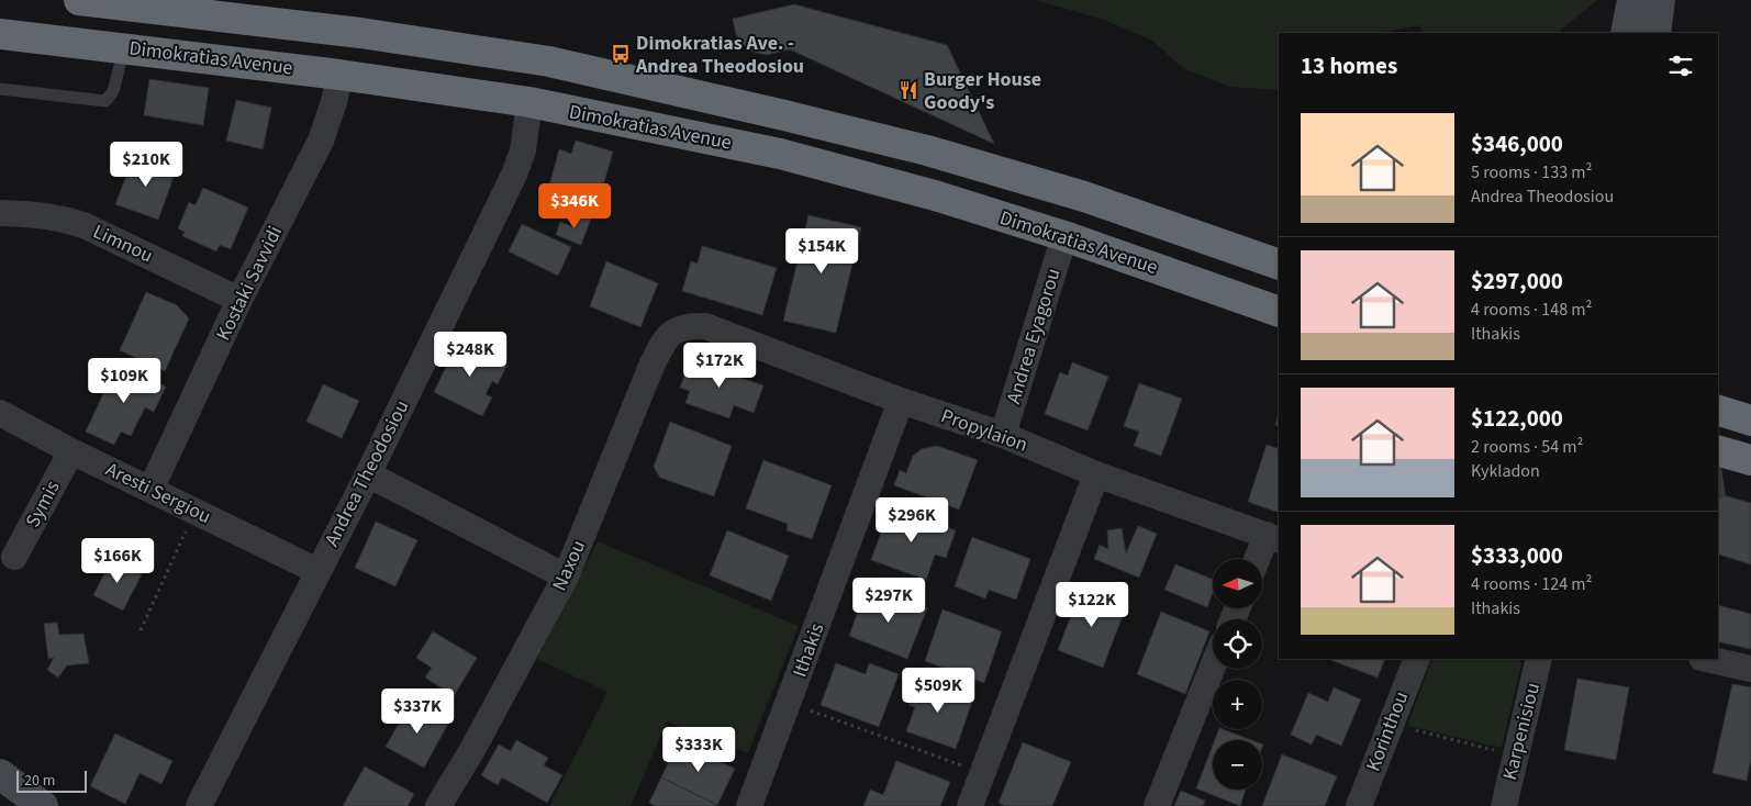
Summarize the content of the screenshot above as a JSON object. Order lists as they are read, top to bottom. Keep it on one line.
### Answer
{"streets":{"highway":["Dimokratias Avenue"],"street":["Limnou","Kostaki Savvidi","Andrea Eyagorou","Propylaion","Andrea Theodosiou","Aresti Sergiou","Symis","Naxou","Ithakis","Korinthou","Karpenisiou"]},"crossings":[["Dimokratias Avenue","Kostaki Savvidi"],["Dimokratias Avenue","Andrea Eyagorou"],["Dimokratias Avenue","Andrea Theodosiou"],["Limnou","Kostaki Savvidi"],["Kostaki Savvidi","Aresti Sergiou"],["Andrea Eyagorou","Propylaion"],["Propylaion","Naxou"],["Propylaion","Ithakis"],["Andrea Theodosiou","Aresti Sergiou"],["Aresti Sergiou","Symis"]],"places":{"bus stop":["Dimokratias Ave. - Andrea Theodosiou"],"restaurant":["Burger House Goody's"]},"scale_bar":"20 m","north":"left","page":{"heading":"13 homes","list":[{"name":"$346,000","note":"5 rooms · 133 m² · Andrea Theodosiou"},{"name":"$297,000","note":"4 rooms · 148 m² · Ithakis"},{"name":"$122,000","note":"2 rooms · 54 m² · Kykladon"},{"name":"$333,000","note":"4 rooms · 124 m² · Ithakis"}],"price":["$210K","$346K","$154K","$248K","$172K","$109K","$296K","$166K","$297K","$122K","$509K","$337K","$333K"],"map_buttons":["+","−"],"scale":"20 m"}}
